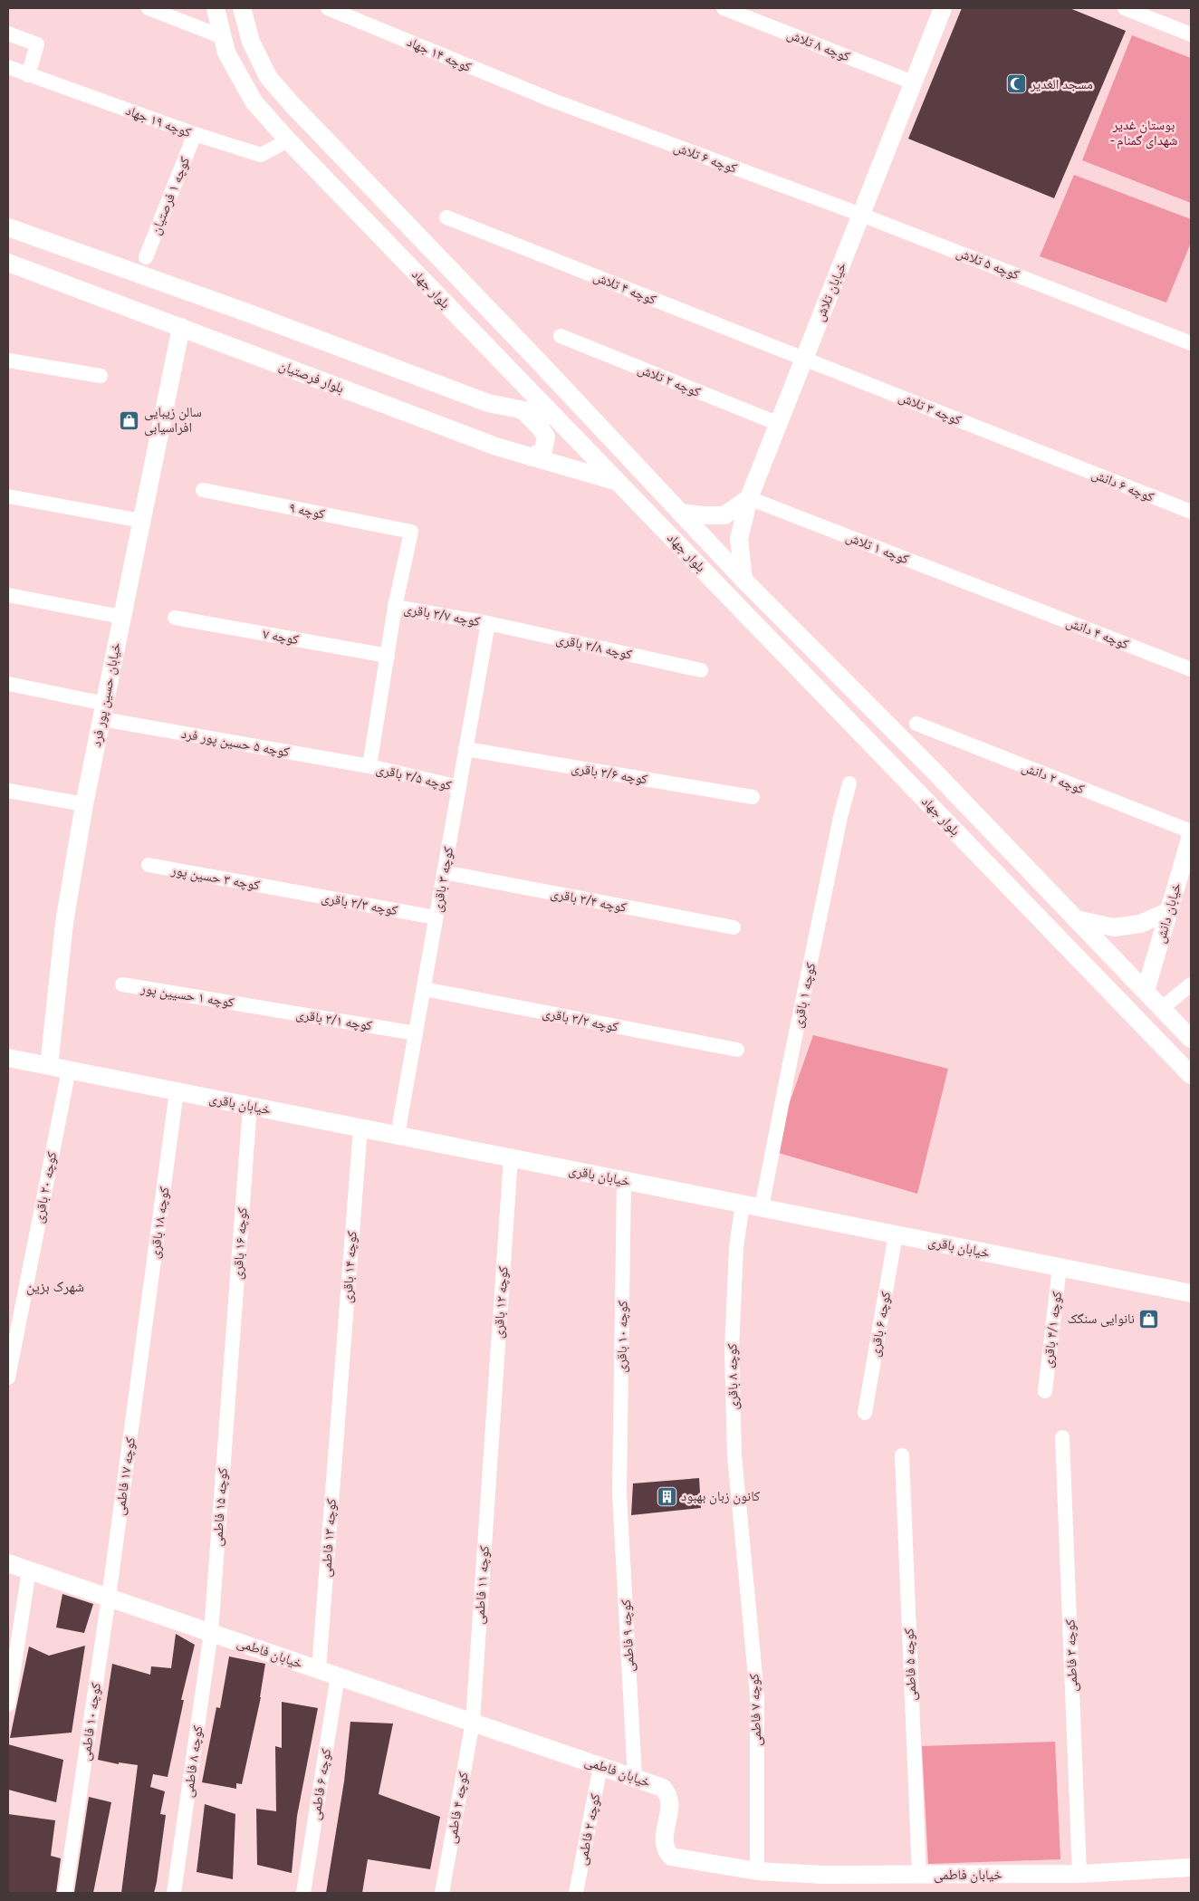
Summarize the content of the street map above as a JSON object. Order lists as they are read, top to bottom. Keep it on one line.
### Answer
{"streets":{"street":["کوچه ۸ تلاش","کوچه ۱۴ جهاد","کوچه ۱۹ جهاد","کوچه ۶ تلاش","کوچه ۱ فرصتیان","کوچه ۵ تلاش","کوچه ۴ تلاش","بلوار جهاد","خیابان تلاش","بلوار فرصتیان","کوچه ۲ تلاش","کوچه ۳ تلاش","کوچه ۶ دانش","کوچه ۹","کوچه ۱ تلاش","کوچه ۳/۷ باقری","کوچه ۴ دانش","کوچه ۷","کوچه ۳/۸ باقری","خیابان حسین پور فرد","کوچه ۵ حسین پور فرد","کوچه ۳/۶ باقری","کوچه ۳/۵ باقری","کوچه ۲ دانش","کوچه ۳ حسین پور","کوچه ۳ باقری","کوچه ۳/۴ باقری","کوچه ۳/۳ باقری","خیابان دانش","کوچه ۱ حسیین پور","کوچه ۱ باقری","کوچه ۳/۱ باقری","کوچه ۳/۲ باقری","خیابان باقری","کوچه ۲۰ باقری","کوچه ۱۸ باقری","کوچه ۱۶ باقری","کوچه ۱۴ باقری","کوچه ۱۲ باقری","کوچه ۶ باقری","کوچه ۴/۱ باقری","کوچه ۱۰ باقری","کوچه ۸ باقری","کوچه ۱۷ فاطمی","کوچه ۱۵ فاطمی","کوچه ۱۳ فاطمی","کوچه ۱۱ فاطمی","کوچه ۹ فاطمی","خیابان فاطمی","کوچه ۳ فاطمی","کوچه ۵ فاطمی","کوچه ۷ فاطمی","کوچه ۱۰ فاطمی","کوچه ۸ فاطمی","کوچه ۶ فاطمی","کوچه ۴ فاطمی","کوچه ۲ فاطمی"]},"crossings":[["کوچه ۸ تلاش","خیابان تلاش"],["کوچه ۱۴ جهاد","کوچه ۶ تلاش"],["کوچه ۱۹ جهاد","کوچه ۱ فرصتیان"],["کوچه ۱۹ جهاد","بلوار جهاد"],["کوچه ۶ تلاش","کوچه ۵ تلاش"],["کوچه ۶ تلاش","خیابان تلاش"],["کوچه ۵ تلاش","خیابان تلاش"],["کوچه ۴ تلاش","خیابان تلاش"],["کوچه ۴ تلاش","کوچه ۳ تلاش"],["بلوار جهاد","خیابان تلاش"],["بلوار جهاد","بلوار فرصتیان"],["بلوار جهاد","خیابان دانش"],["خیابان تلاش","کوچه ۲ تلاش"],["خیابان تلاش","کوچه ۳ تلاش"],["خیابان تلاش","کوچه ۱ تلاش"],["بلوار فرصتیان","خیابان حسین پور فرد"],["کوچه ۳ تلاش","کوچه ۶ دانش"],["کوچه ۹","کوچه ۳/۷ باقری"],["کوچه ۱ تلاش","کوچه ۴ دانش"],["کوچه ۳/۷ باقری","کوچه ۳/۸ باقری"],["کوچه ۳/۷ باقری","کوچه ۳ باقری"],["کوچه ۳/۸ باقری","کوچه ۳ باقری"],["خیابان حسین پور فرد","کوچه ۵ حسین پور فرد"],["خیابان حسین پور فرد","خیابان باقری"],["کوچه ۵ حسین پور فرد","کوچه ۳/۵ باقری"],["کوچه ۳/۶ باقری","کوچه ۳ باقری"],["کوچه ۳/۵ باقری","کوچه ۳ باقری"],["کوچه ۳ حسین پور","کوچه ۳/۳ باقری"],["کوچه ۳ باقری","کوچه ۳/۴ باقری"],["کوچه ۳ باقری","کوچه ۳/۳ باقری"],["کوچه ۳ باقری","کوچه ۳/۱ باقری"],["کوچه ۳ باقری","کوچه ۳/۲ باقری"],["کوچه ۳ باقری","خیابان باقری"],["کوچه ۱ حسیین پور","کوچه ۳/۱ باقری"],["کوچه ۱ باقری","خیابان باقری"],["خیابان باقری","کوچه ۲۰ باقری"],["خیابان باقری","کوچه ۱۸ باقری"],["خیابان باقری","کوچه ۱۶ باقری"],["خیابان باقری","کوچه ۱۴ باقری"],["خیابان باقری","کوچه ۱۲ باقری"],["خیابان باقری","کوچه ۶ باقری"],["خیابان باقری","کوچه ۴/۱ باقری"],["خیابان باقری","کوچه ۱۰ باقری"],["خیابان باقری","کوچه ۸ باقری"],["کوچه ۱۸ باقری","کوچه ۱۷ فاطمی"],["کوچه ۱۶ باقری","کوچه ۱۵ فاطمی"],["کوچه ۱۴ باقری","کوچه ۱۳ فاطمی"],["کوچه ۱۲ باقری","کوچه ۱۱ فاطمی"],["کوچه ۱۰ باقری","کوچه ۹ فاطمی"],["کوچه ۸ باقری","کوچه ۷ فاطمی"],["کوچه ۱۷ فاطمی","خیابان فاطمی"],["کوچه ۱۷ فاطمی","کوچه ۱۰ فاطمی"],["کوچه ۱۵ فاطمی","خیابان فاطمی"],["کوچه ۱۵ فاطمی","کوچه ۸ فاطمی"],["کوچه ۱۳ فاطمی","خیابان فاطمی"],["کوچه ۱۱ فاطمی","خیابان فاطمی"],["کوچه ۱۱ فاطمی","کوچه ۴ فاطمی"],["کوچه ۹ فاطمی","خیابان فاطمی"],["خیابان فاطمی","کوچه ۳ فاطمی"],["خیابان فاطمی","کوچه ۵ فاطمی"],["خیابان فاطمی","کوچه ۷ فاطمی"],["خیابان فاطمی","کوچه ۱۰ فاطمی"],["خیابان فاطمی","کوچه ۸ فاطمی"],["خیابان فاطمی","کوچه ۶ فاطمی"],["خیابان فاطمی","کوچه ۴ فاطمی"],["خیابان فاطمی","کوچه ۲ فاطمی"]],"districts":["شهرک بزین"],"parks":["بوستان غدیر - شهدای گمنام"],"places":{"mosque":["مسجد الغدیر"],"shop":["سالن زیبایی افراسیابی","نانوایی سنگک"],"building":["کانون زبان بهبود"]}}
